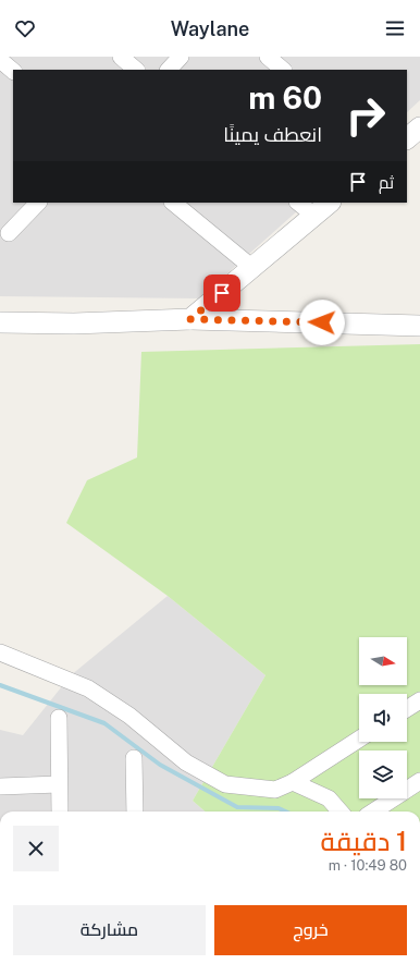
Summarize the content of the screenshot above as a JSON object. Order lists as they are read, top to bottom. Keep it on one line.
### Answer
{"north":"right","page":{"header":"Waylane","turn":["60 m","انعطف يمينًا"],"then":"ثم","heading":["1 دقيقة","80 m · 10:49"],"buttons":["خروج","مشاركة"]}}
